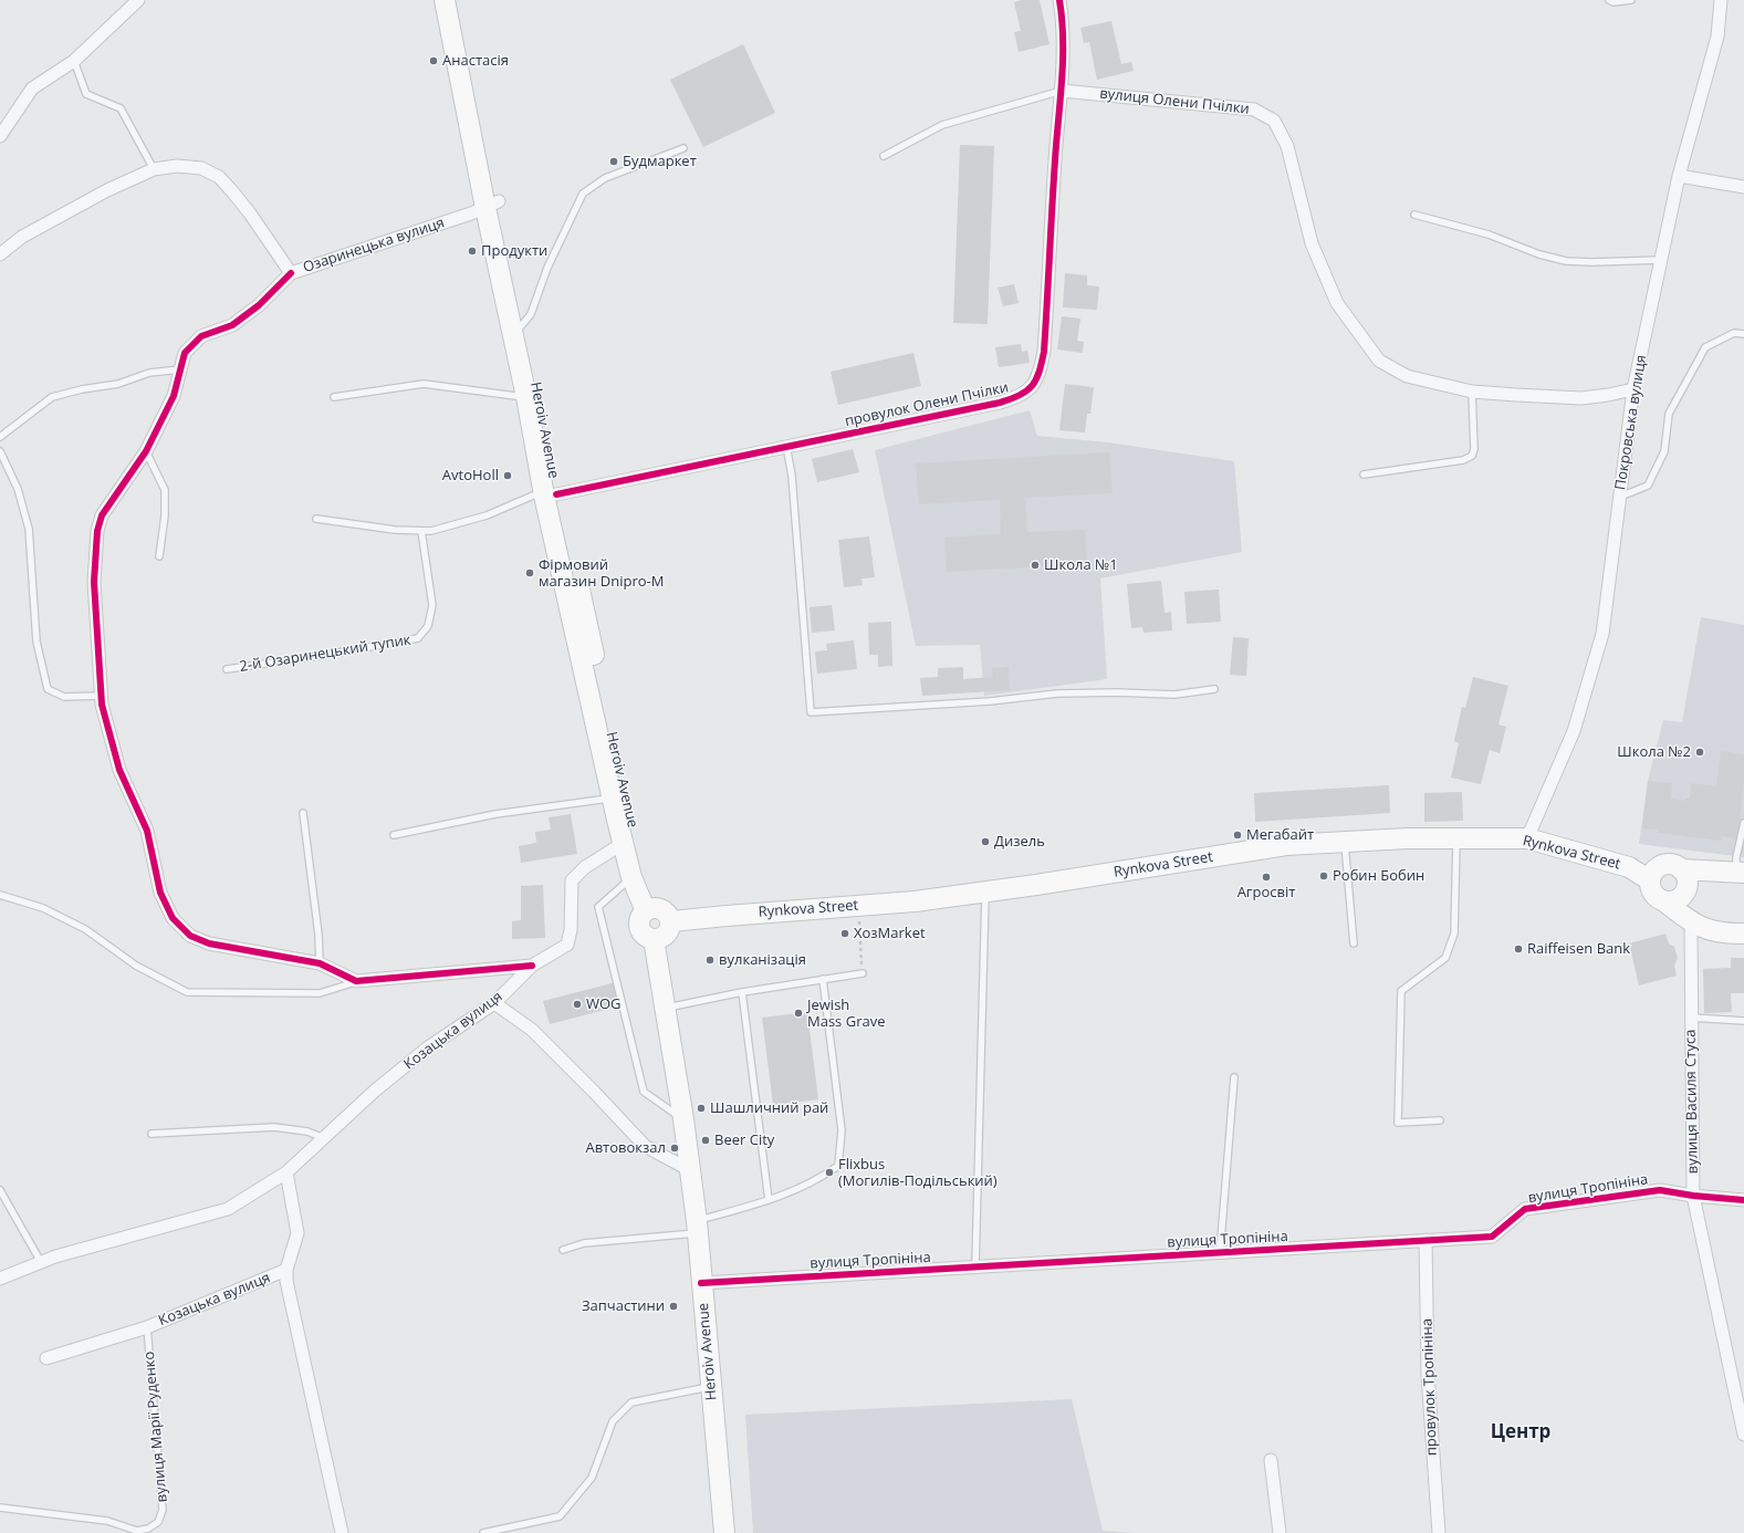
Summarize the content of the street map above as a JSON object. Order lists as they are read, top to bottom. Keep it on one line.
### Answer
{"streets":{"main road":["Heroiv Avenue","Rynkova Street"],"street":["вулиця Олени Пчілки","Озаринецька вулиця","провулок Олени Пчілки","Покровська вулиця","Козацька вулиця","вулиця Василя Стуса","вулиця Тропініна","провулок Тропініна"],"lane":["2-й Озаринецький тупик","вулиця Марії Руденко"]},"crossings":[["вулиця Олени Пчілки","провулок Олени Пчілки"],["вулиця Олени Пчілки","Покровська вулиця"],["Озаринецька вулиця","Heroiv Avenue"],["провулок Олени Пчілки","Heroiv Avenue"],["Покровська вулиця","Rynkova Street"],["Heroiv Avenue","Rynkova Street"],["Heroiv Avenue","Козацька вулиця"],["Heroiv Avenue","вулиця Тропініна"],["Rynkova Street","вулиця Василя Стуса"],["Козацька вулиця","вулиця Марії Руденко"],["вулиця Василя Стуса","вулиця Тропініна"],["вулиця Тропініна","провулок Тропініна"]],"districts":["Центр"],"places":["Анастасія","Будмаркет","Продукти","AvtoHoll","Школа №1","Фірмовий магазин Dnipro-M","Школа №2","Мегабайт","Дизель","Робин Бобин","Агросвіт","ХозMarket","Raiffeisen Bank","вулканізація","WOG","Jewish Mass Grave","Шашличний рай","Beer City","Автовокзал","Flixbus (Могилів-Подільський)","Запчастини"]}
